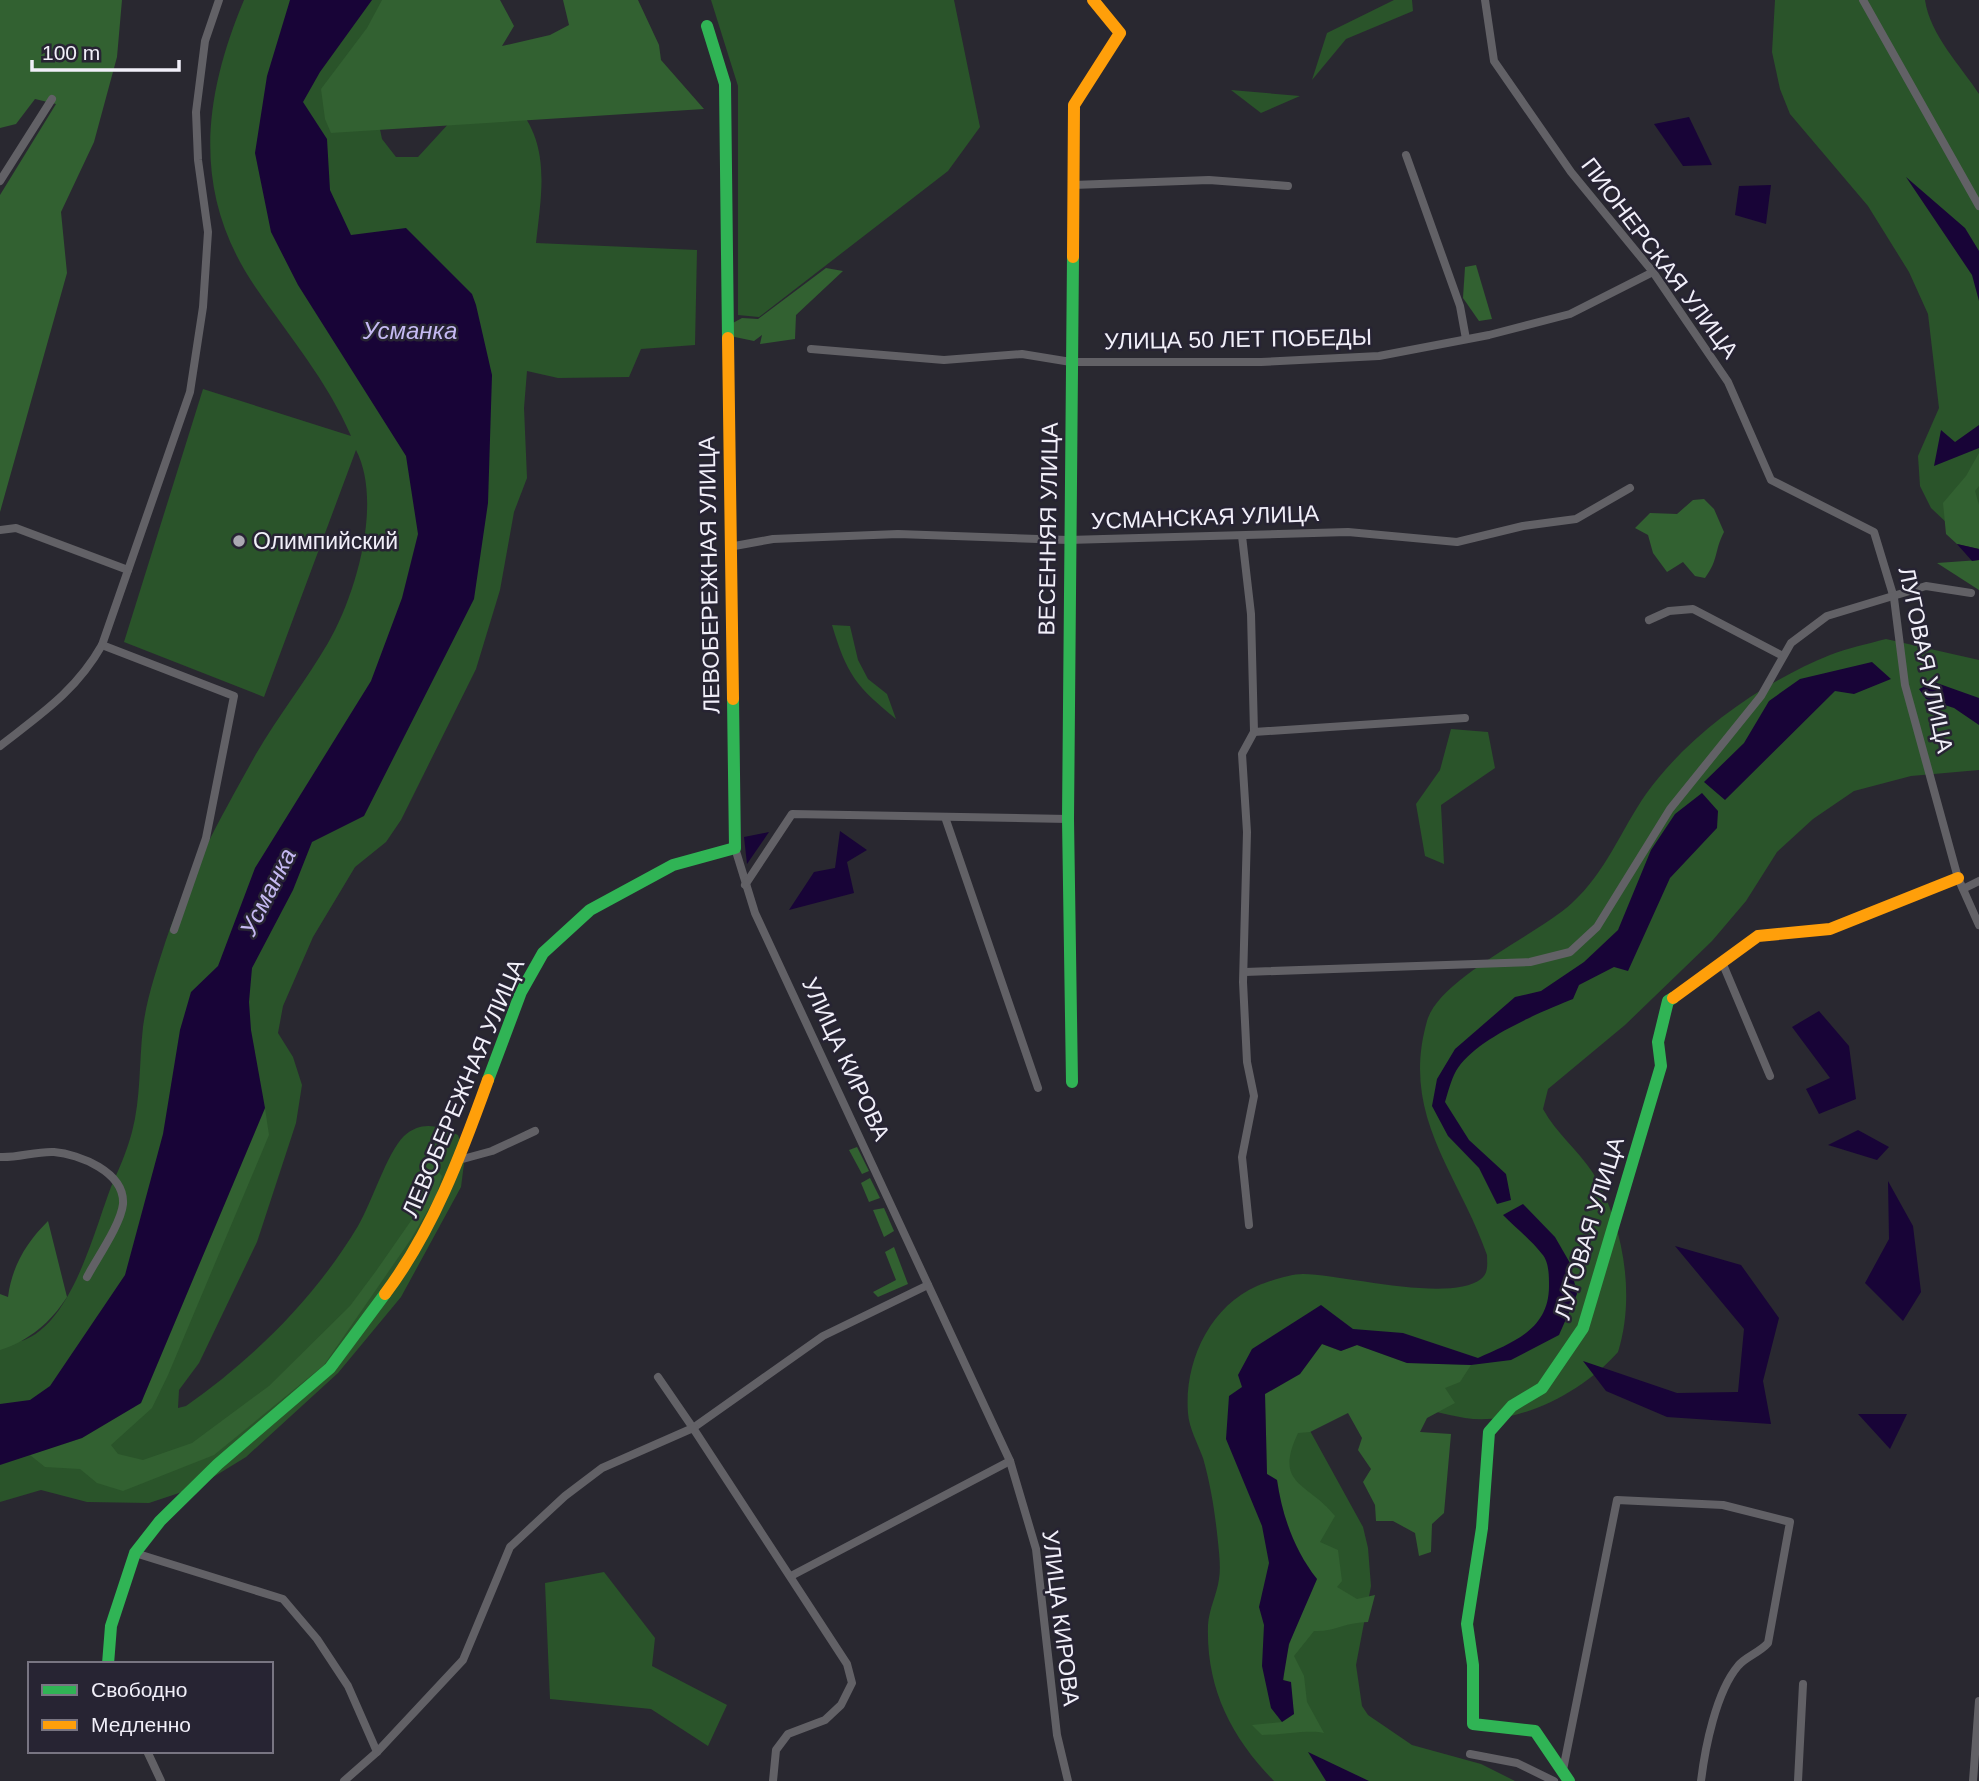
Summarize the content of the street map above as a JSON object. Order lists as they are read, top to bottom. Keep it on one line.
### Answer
{"streets":{"street":["ПИОНЕРСКАЯ УЛИЦА","УЛИЦА 50 ЛЕТ ПОБЕДЫ","УСМАНСКАЯ УЛИЦА","ВЕСЕННЯЯ УЛИЦА","ЛЕВОБЕРЕЖНАЯ УЛИЦА","ЛУГОВАЯ УЛИЦА","УЛИЦА КИРОВА"]},"crossings":[["ПИОНЕРСКАЯ УЛИЦА","УЛИЦА 50 ЛЕТ ПОБЕДЫ"],["ПИОНЕРСКАЯ УЛИЦА","ЛУГОВАЯ УЛИЦА"],["УЛИЦА 50 ЛЕТ ПОБЕДЫ","ВЕСЕННЯЯ УЛИЦА"],["УСМАНСКАЯ УЛИЦА","ВЕСЕННЯЯ УЛИЦА"],["УСМАНСКАЯ УЛИЦА","ЛЕВОБЕРЕЖНАЯ УЛИЦА"],["ЛЕВОБЕРЕЖНАЯ УЛИЦА","УЛИЦА КИРОВА"]],"water":["Усманка"],"places":["Олимпийский"],"legend":["Свободно","Медленно"],"scale_bar":"100 m"}
